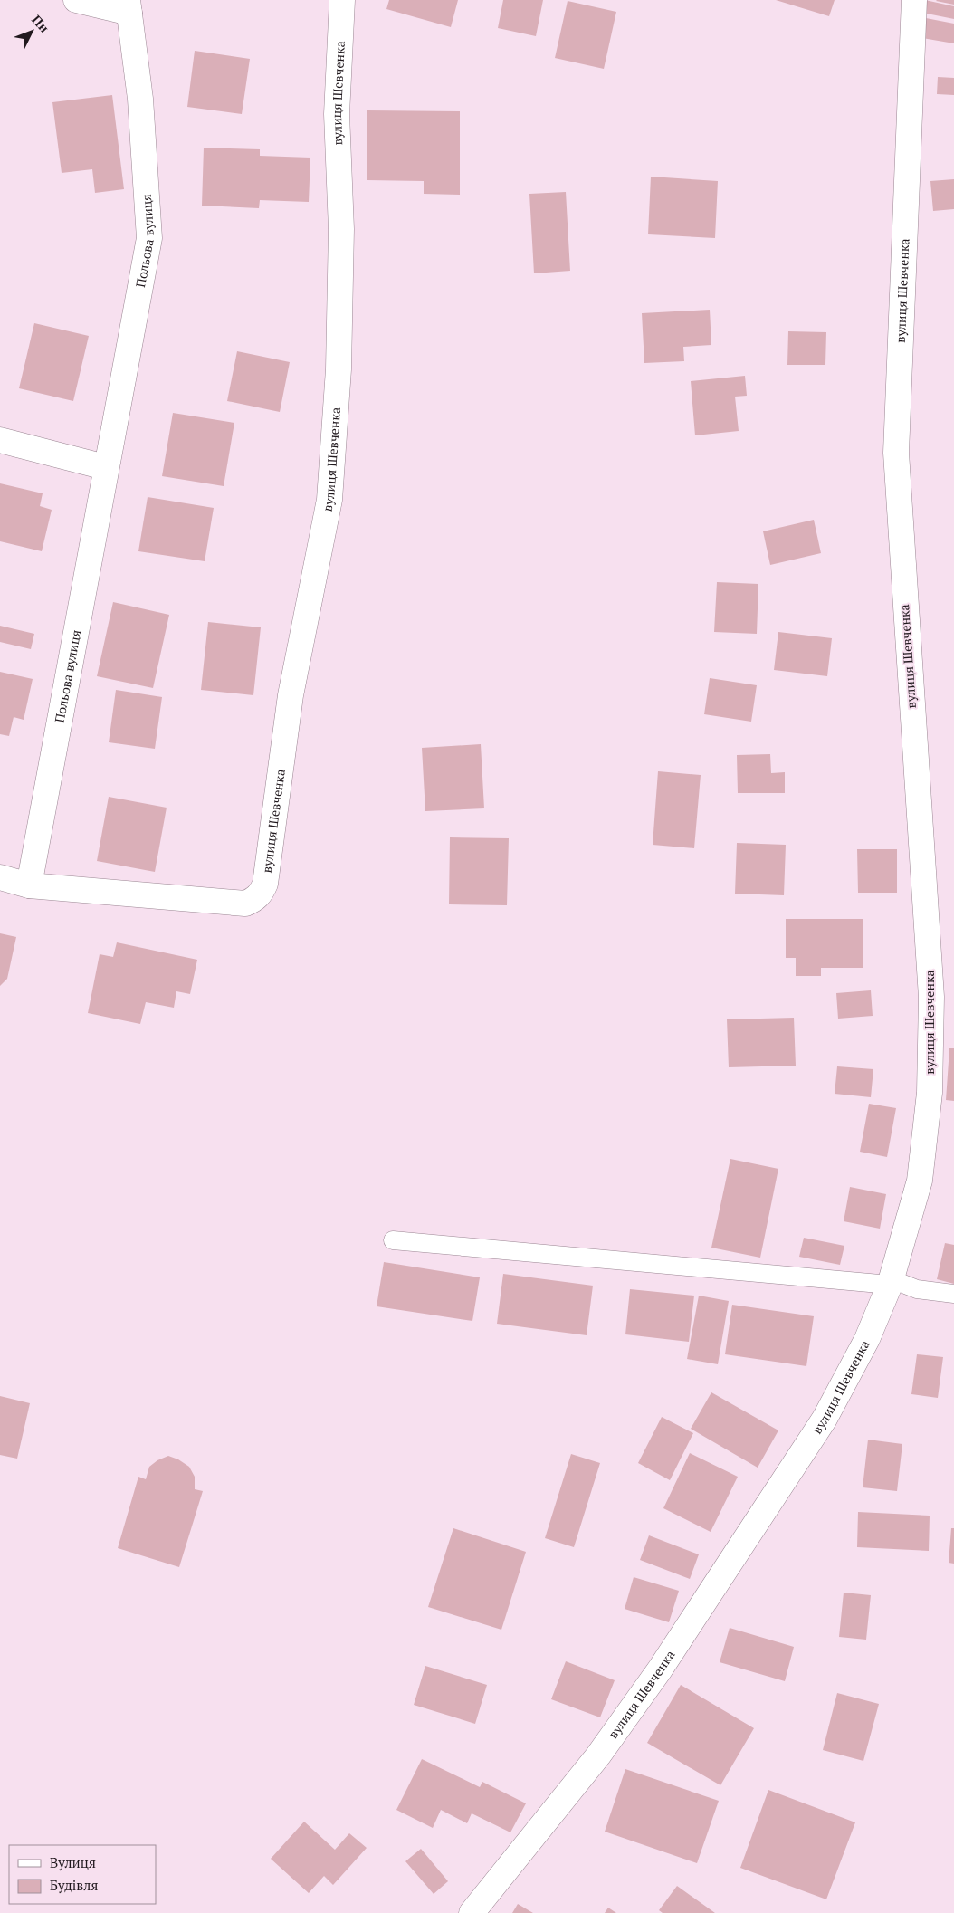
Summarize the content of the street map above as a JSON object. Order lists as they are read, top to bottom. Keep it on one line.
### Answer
{"streets":{"street":["вулиця Шевченка","Польова вулиця"]},"crossings":[["вулиця Шевченка","Польова вулиця"]],"legend":["Вулиця","Будівля"],"north":"top right"}
